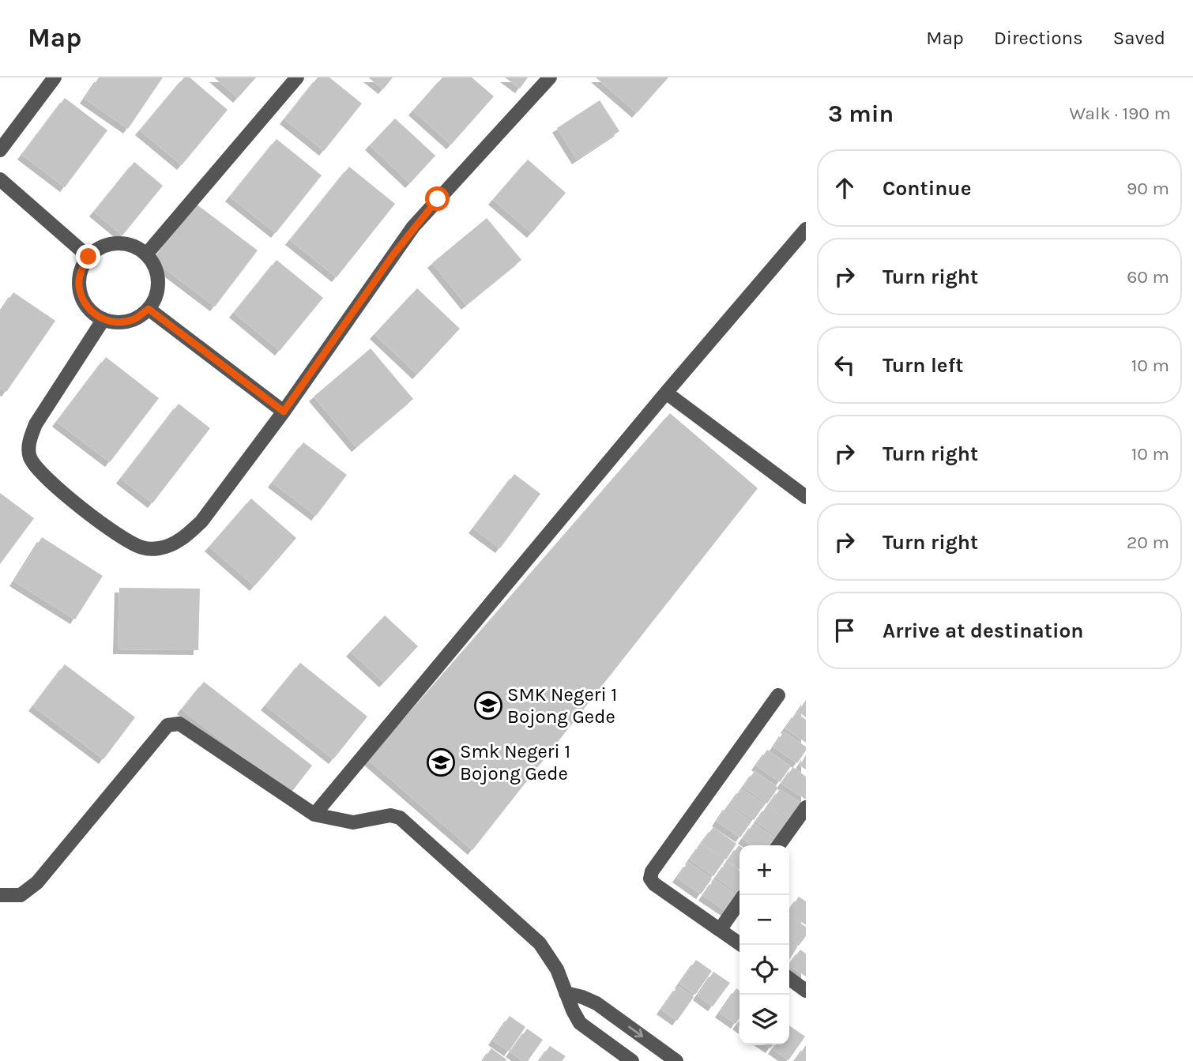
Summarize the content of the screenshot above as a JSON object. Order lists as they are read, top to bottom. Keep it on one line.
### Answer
{"places":{"school or university":["SMK Negeri 1 Bojong Gede","Smk Negeri 1 Bojong Gede"]},"page":{"header":"Map","nav":["Map","Directions","Saved"],"heading":["3 min","Walk · 190 m"],"list":[["Continue","90 m"],["Turn right","60 m"],["Turn left","10 m"],["Turn right","10 m"],["Turn right","20 m"],"Arrive at destination"],"map_buttons":["+","−"]}}
